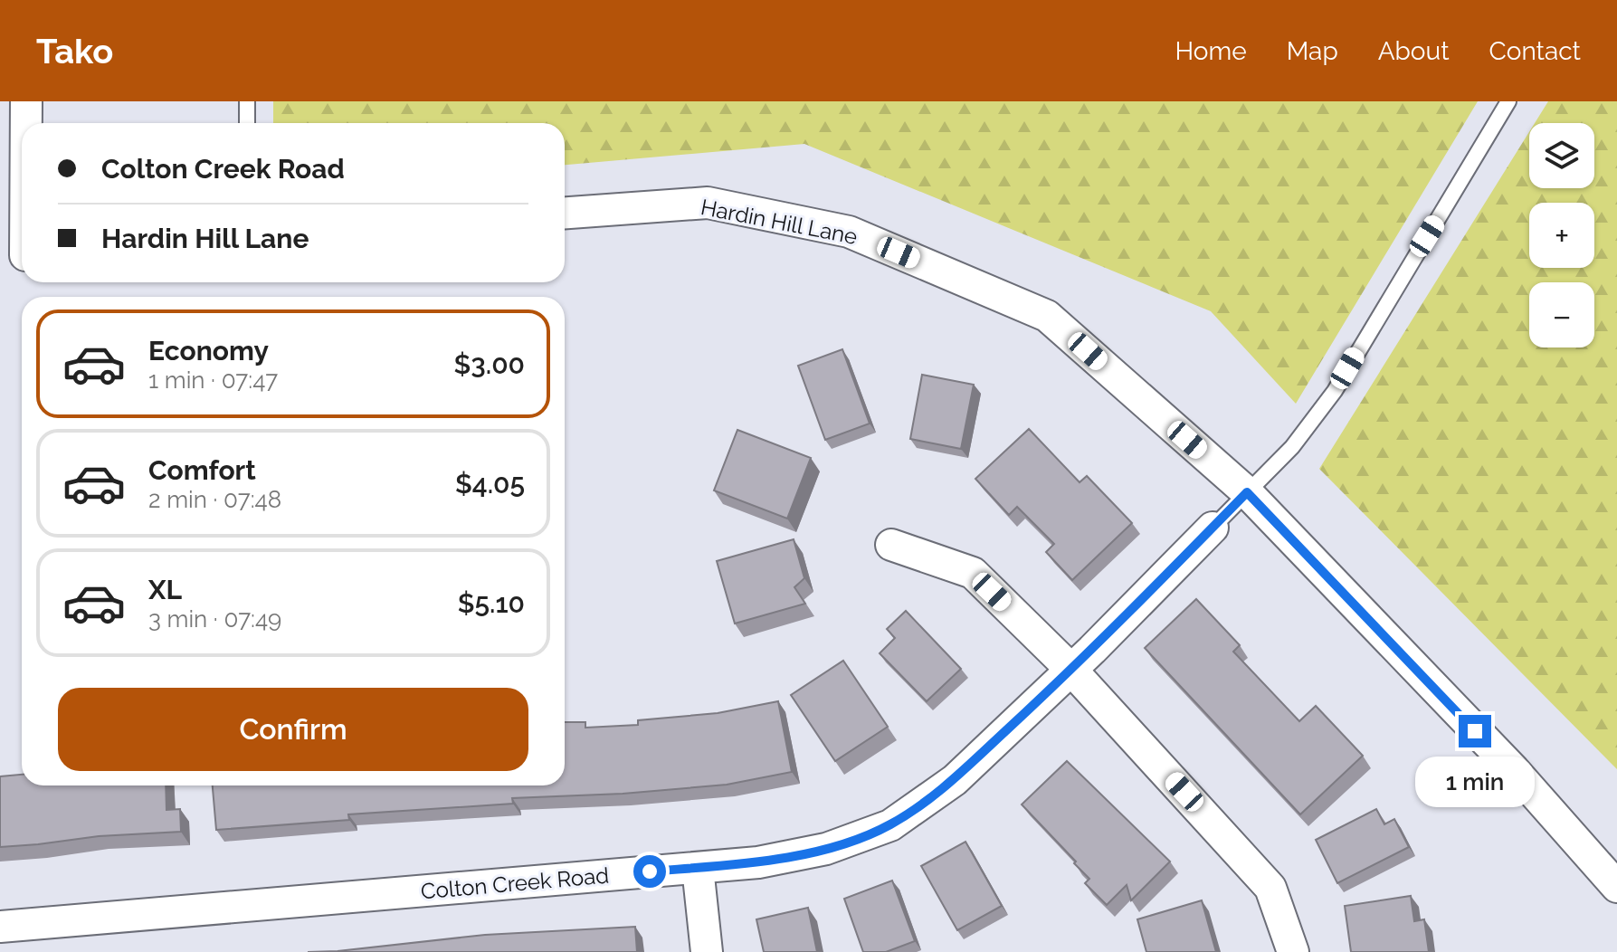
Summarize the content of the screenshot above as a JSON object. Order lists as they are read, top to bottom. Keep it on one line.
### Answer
{"streets":{"street":["Hardin Hill Lane","Colton Creek Road"]},"page":{"header":"Tako","nav":["Home","Map","About","Contact"],"map_buttons":["+","−"],"banner":["Colton Creek Road","Hardin Hill Lane"],"list":[{"name":"Economy","note":"1 min · 07:47","value":"$3.00"},{"name":"Comfort","note":"2 min · 07:48","value":"$4.05"},{"name":"XL","note":"3 min · 07:49","value":"$5.10"}],"buttons":"Confirm","bubble":"1 min"}}
